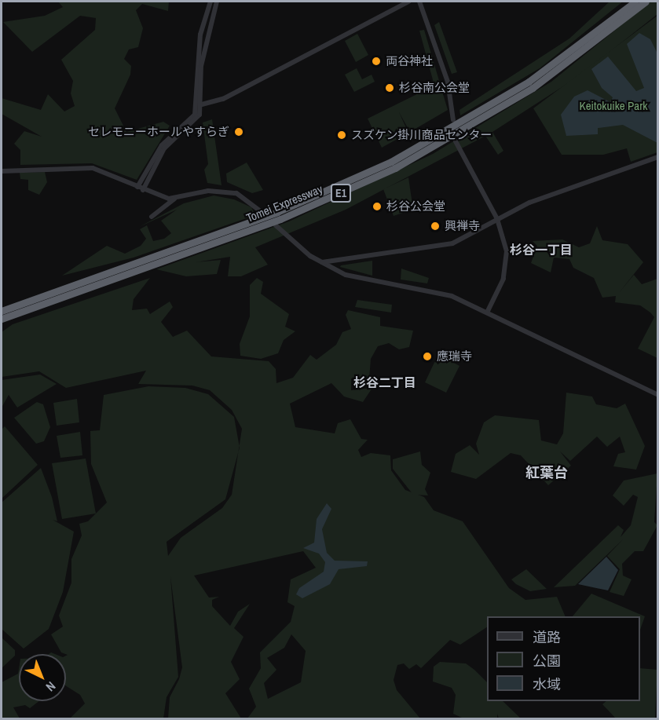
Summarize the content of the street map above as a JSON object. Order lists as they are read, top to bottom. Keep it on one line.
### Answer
{"streets":{"highway":["E1","Tomei Expressway"]},"districts":["杉谷一丁目","杉谷二丁目","紅葉台"],"parks":["Keitokuike Park"],"places":["両谷神社","杉谷南公会堂","セレモニーホールやすらぎ","スズケン掛川商品センター","杉谷公会堂","興禅寺","應瑞寺"],"legend":["道路","公園","水域"],"north":"bottom right"}
